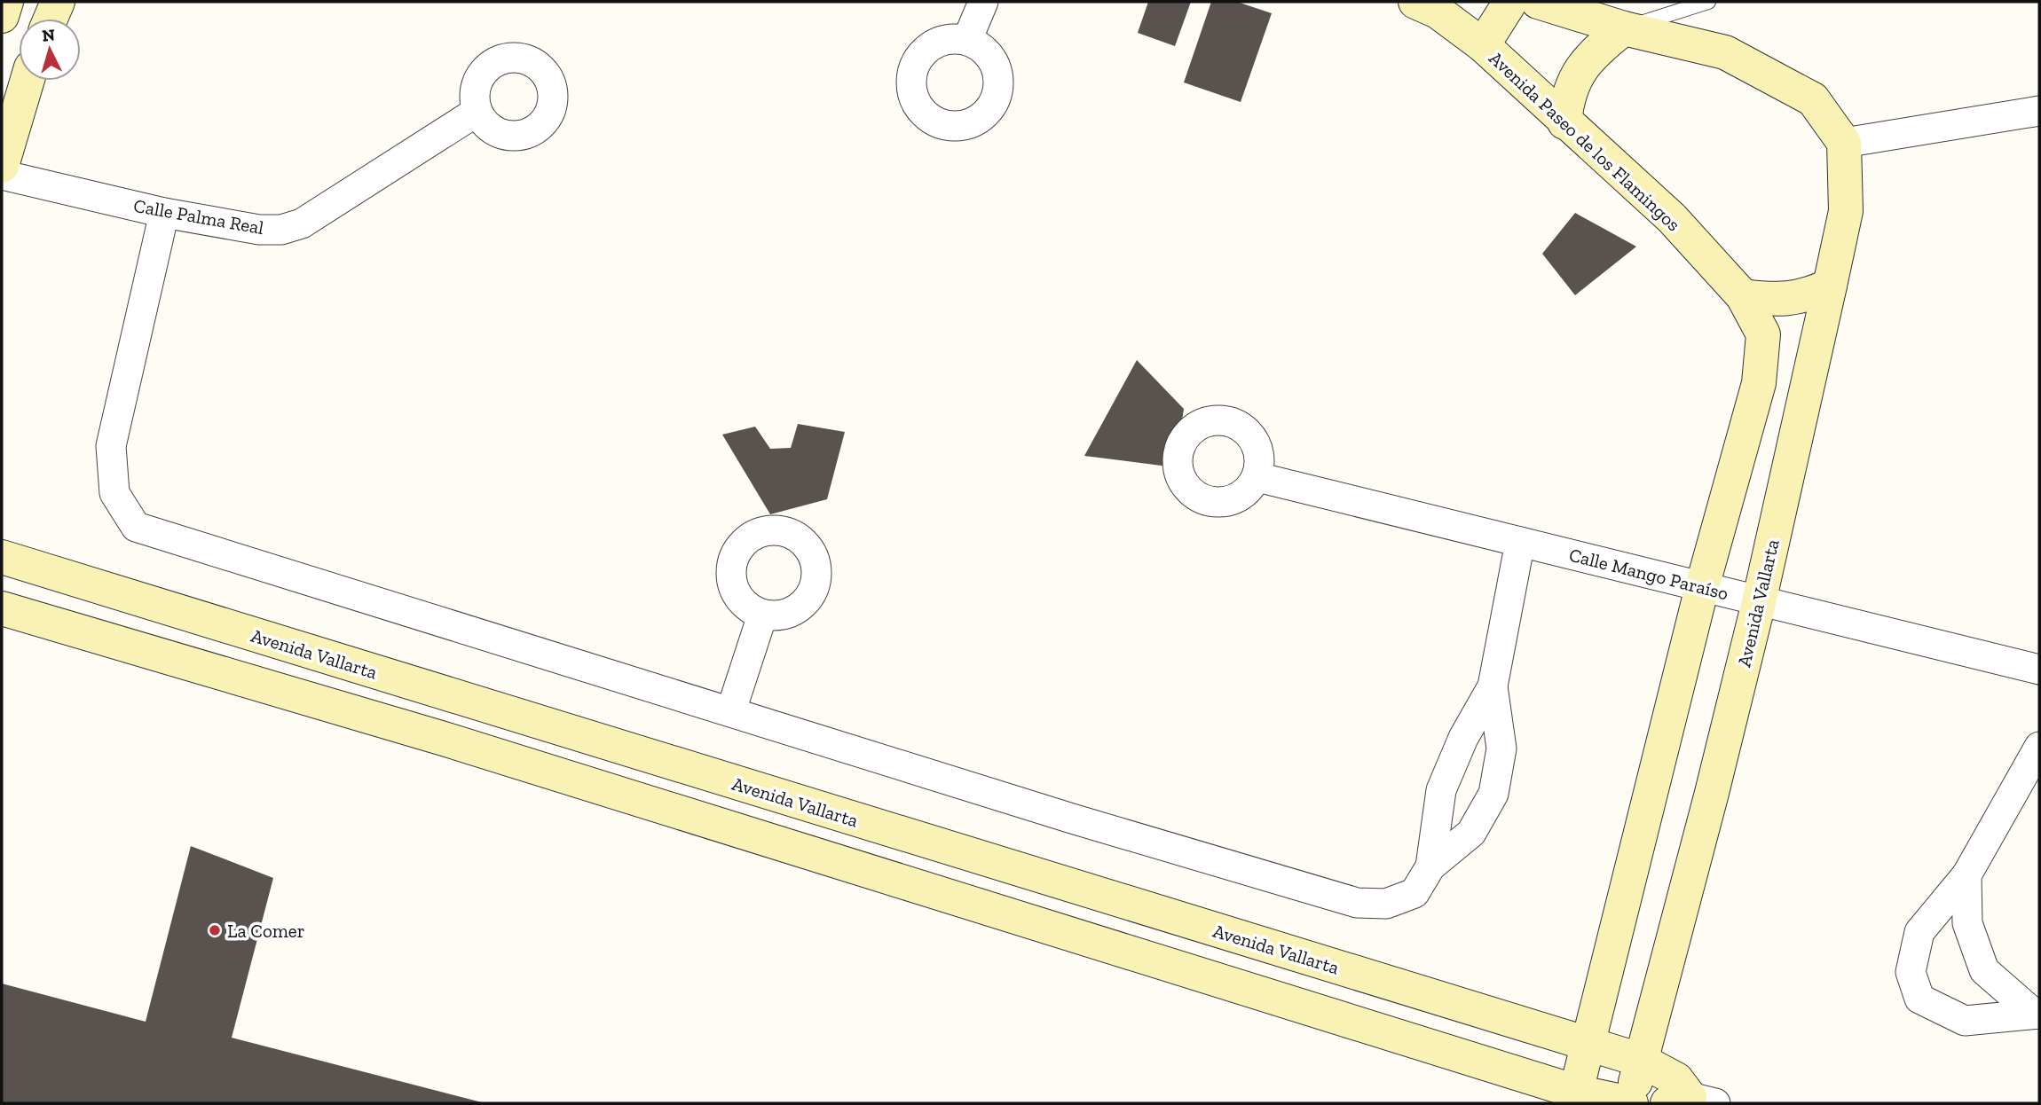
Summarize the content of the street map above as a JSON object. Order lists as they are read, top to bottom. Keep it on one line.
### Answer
{"streets":{"street":["Avenida Paseo de los Flamingos","Calle Palma Real","Calle Mango Paraíso","Avenida Vallarta"]},"crossings":[["Calle Mango Paraíso","Avenida Vallarta"]],"places":["La Comer"],"north":"top"}
